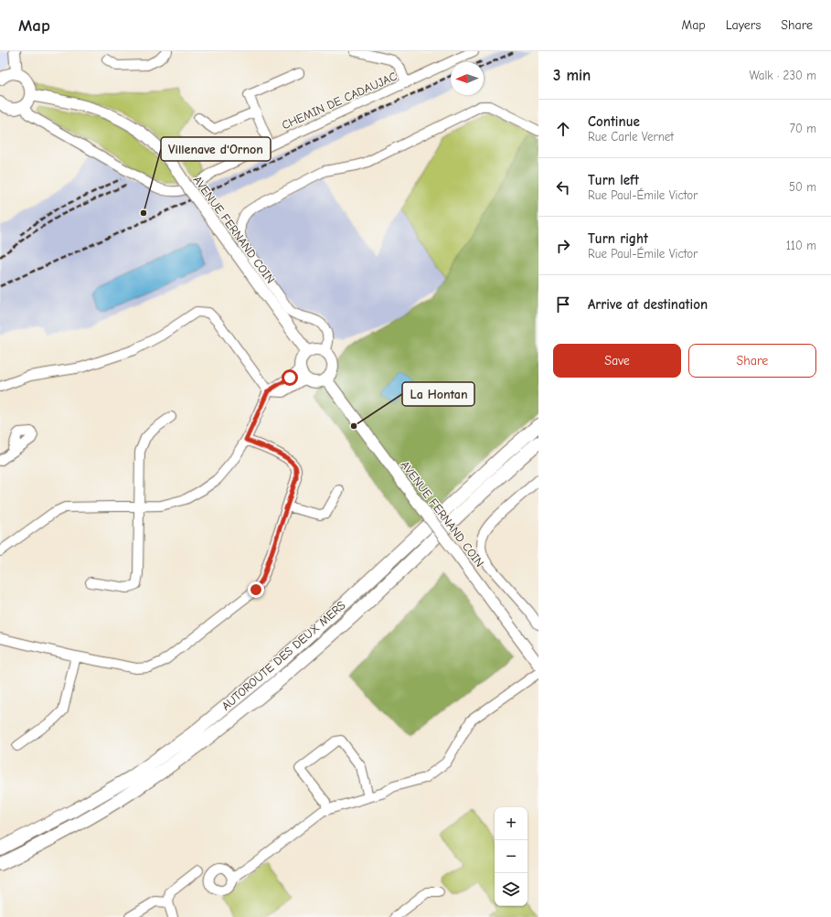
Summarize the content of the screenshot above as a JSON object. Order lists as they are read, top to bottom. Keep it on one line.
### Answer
{"streets":{"highway":["AUTOROUTE DES DEUX MERS"],"main road":["AVENUE FERNAND COIN"],"street":["CHEMIN DE CADAUJAC"]},"places":["Villenave d'Ornon","La Hontan"],"north":"left","page":{"header":"Map","nav":["Map","Layers","Share"],"heading":["3 min","Walk · 230 m"],"list":[["Continue","Rue Carle Vernet","70 m"],["Turn left","Rue Paul-Émile Victor","50 m"],["Turn right","Rue Paul-Émile Victor","110 m"],"Arrive at destination"],"buttons":["Save","Share"],"map_buttons":["+","−"]}}
